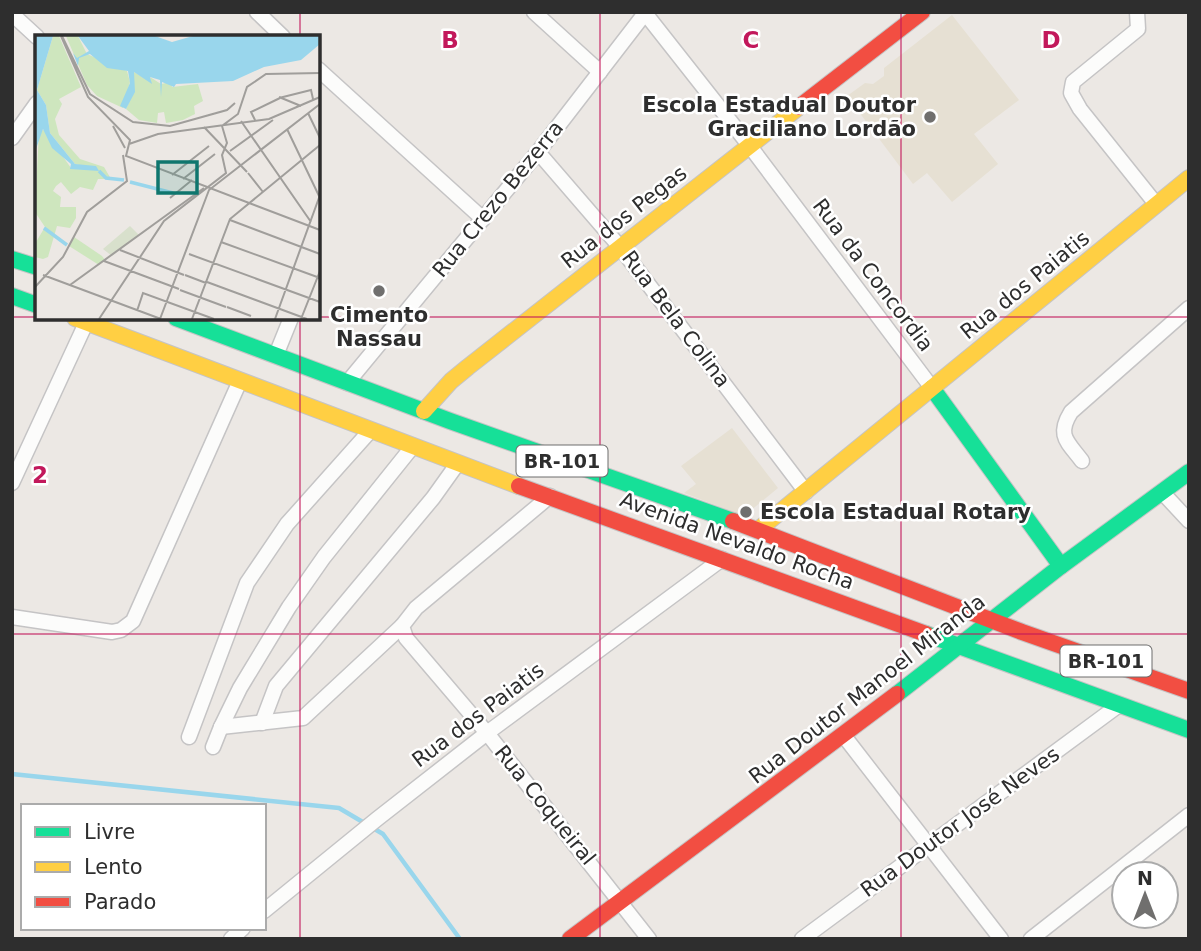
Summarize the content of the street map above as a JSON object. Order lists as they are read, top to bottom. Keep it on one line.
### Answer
{"streets":{"main road":["Rua dos Pegas","Rua da Concordia","Rua dos Paiatis","BR-101","Avenida Nevaldo Rocha","Rua Doutor Manoel Miranda"],"street":["Rua Crezo Bezerra","Rua Bela Colina","Rua Coqueiral","Rua Doutor José Neves"]},"crossings":[["Rua Crezo Bezerra","Rua da Concordia"],["Rua Crezo Bezerra","Rua Bela Colina"],["Rua Crezo Bezerra","Avenida Nevaldo Rocha"],["Rua dos Pegas","Rua da Concordia"],["Rua dos Pegas","Rua Bela Colina"],["Rua dos Pegas","Avenida Nevaldo Rocha"],["Rua da Concordia","Rua dos Paiatis"],["Rua da Concordia","Rua Doutor Manoel Miranda"],["Rua dos Paiatis","Rua Bela Colina"],["Rua dos Paiatis","Avenida Nevaldo Rocha"],["Rua dos Paiatis","Rua Coqueiral"],["Avenida Nevaldo Rocha","Rua Doutor Manoel Miranda"],["Avenida Nevaldo Rocha","Rua Doutor José Neves"],["Rua Doutor Manoel Miranda","Rua Coqueiral"]],"places":["Escola Estadual Doutor Graciliano Lordão","Cimento Nassau","Escola Estadual Rotary"],"legend":["Livre","Lento","Parado"],"north":"top","grid":{"columns":["B","C","D"],"rows":["2"]}}
